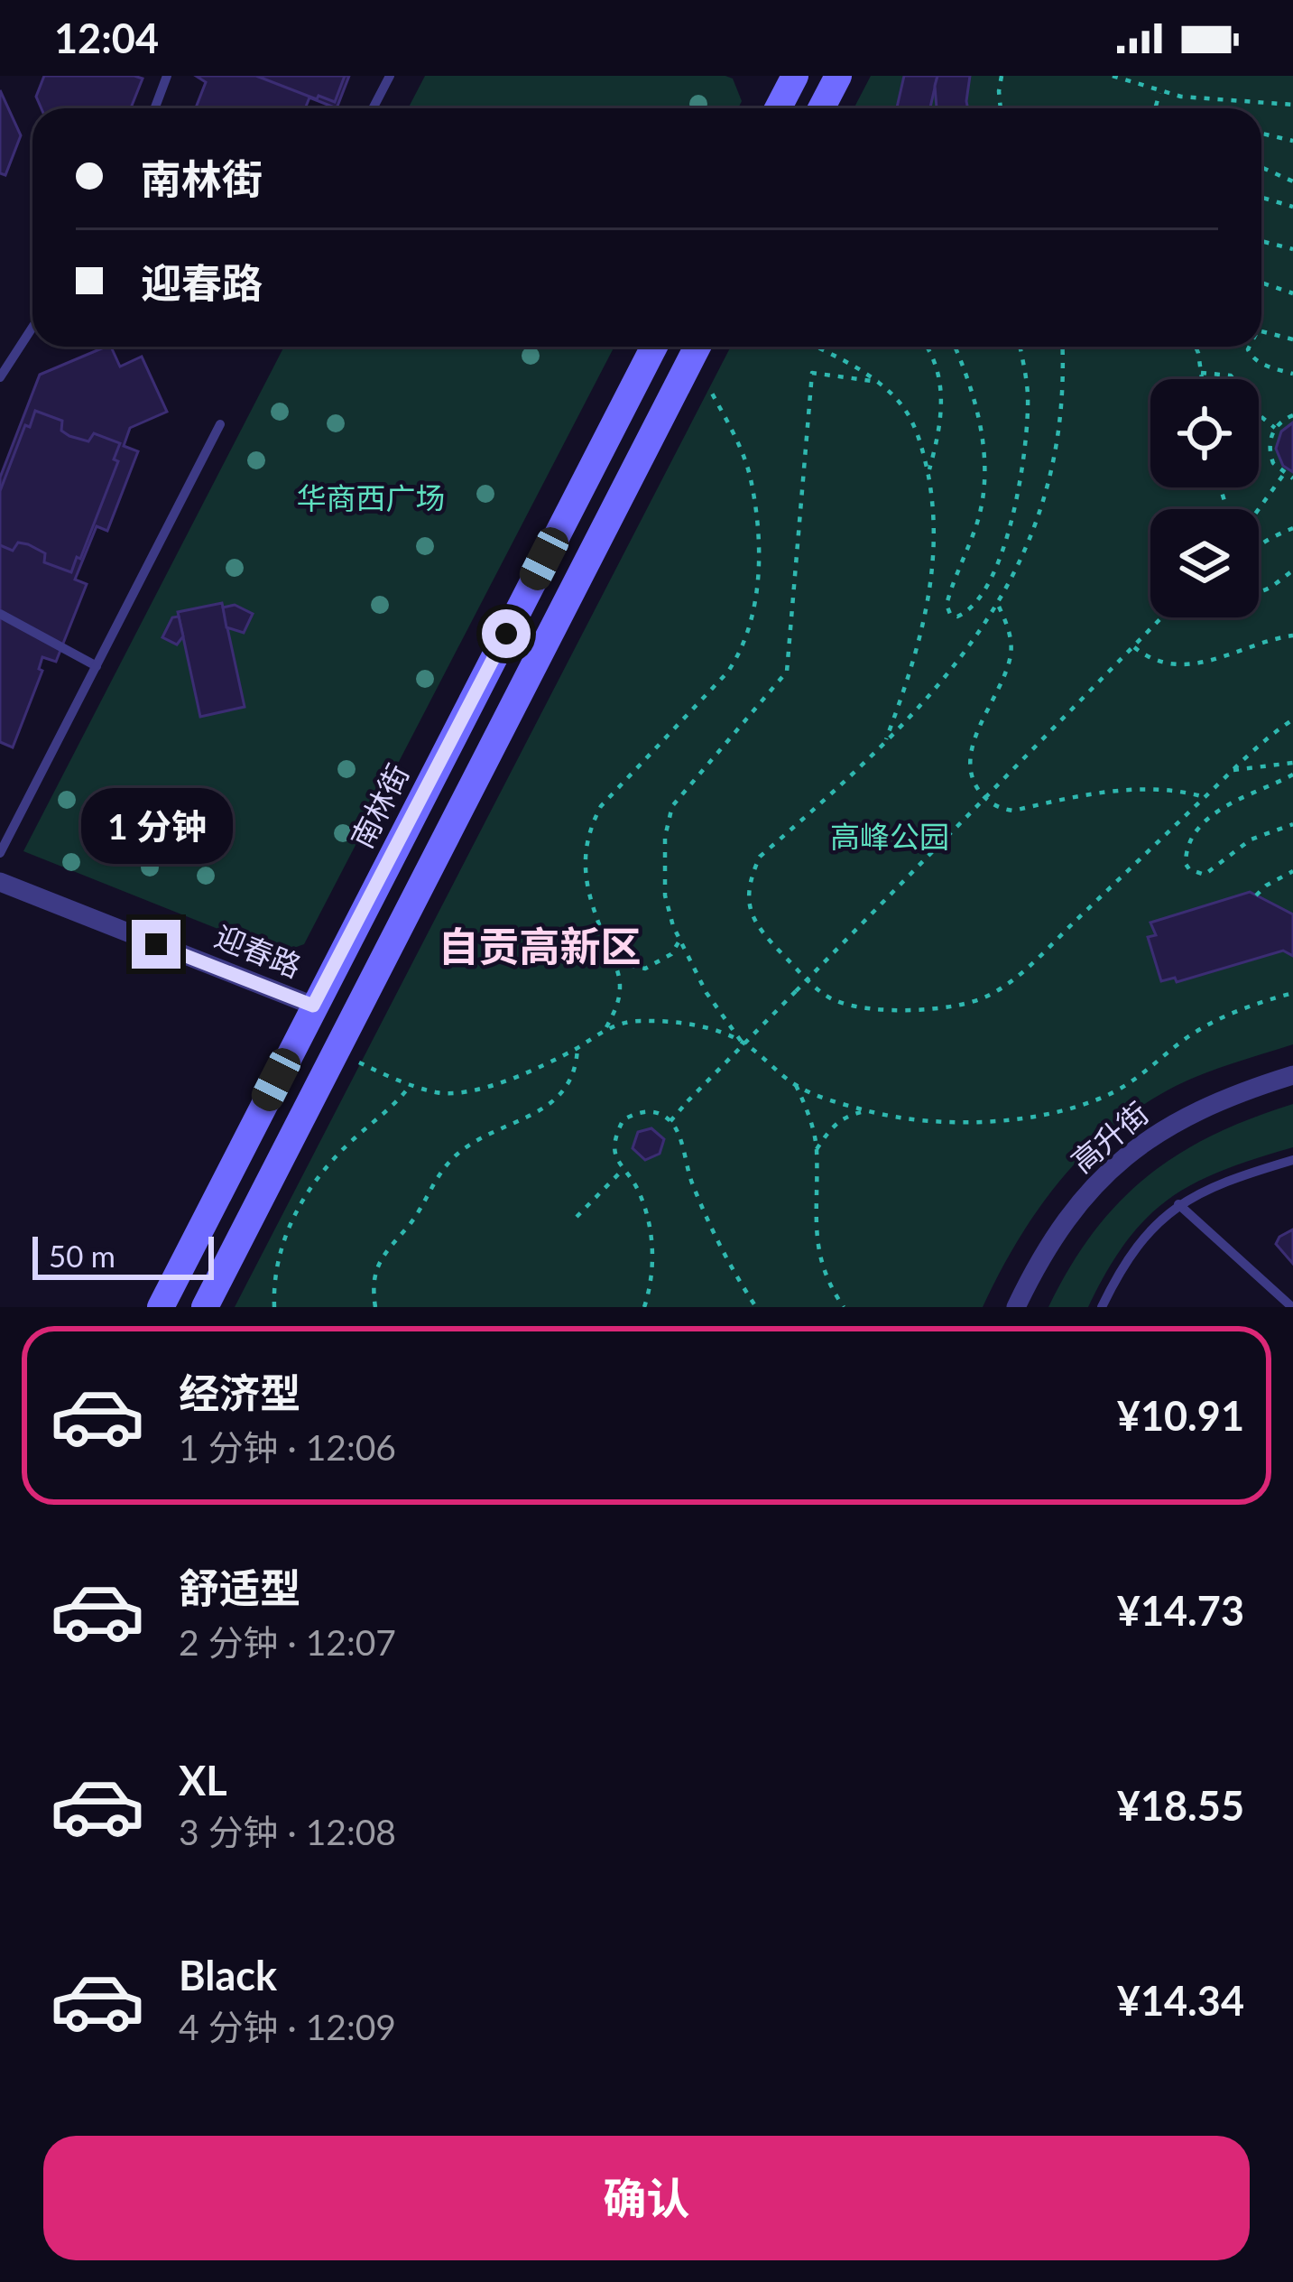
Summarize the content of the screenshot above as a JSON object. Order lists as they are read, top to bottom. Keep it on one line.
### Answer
{"streets":{"main road":["南林街"],"street":["迎春路","高升街"]},"crossings":[["南林街","迎春路"]],"districts":["自贡高新区"],"parks":["华商西广场","高峰公园"],"scale_bar":"50 m","page":{"status":"12:04","banner":["南林街","迎春路"],"bubble":"1 分钟","scale":"50 m","list":[{"name":"经济型","note":"1 分钟 · 12:06","value":"¥10.91"},{"name":"舒适型","note":"2 分钟 · 12:07","value":"¥14.73"},{"name":"XL","note":"3 分钟 · 12:08","value":"¥18.55"},{"name":"Black","note":"4 分钟 · 12:09","value":"¥14.34"}],"buttons":"确认"}}
